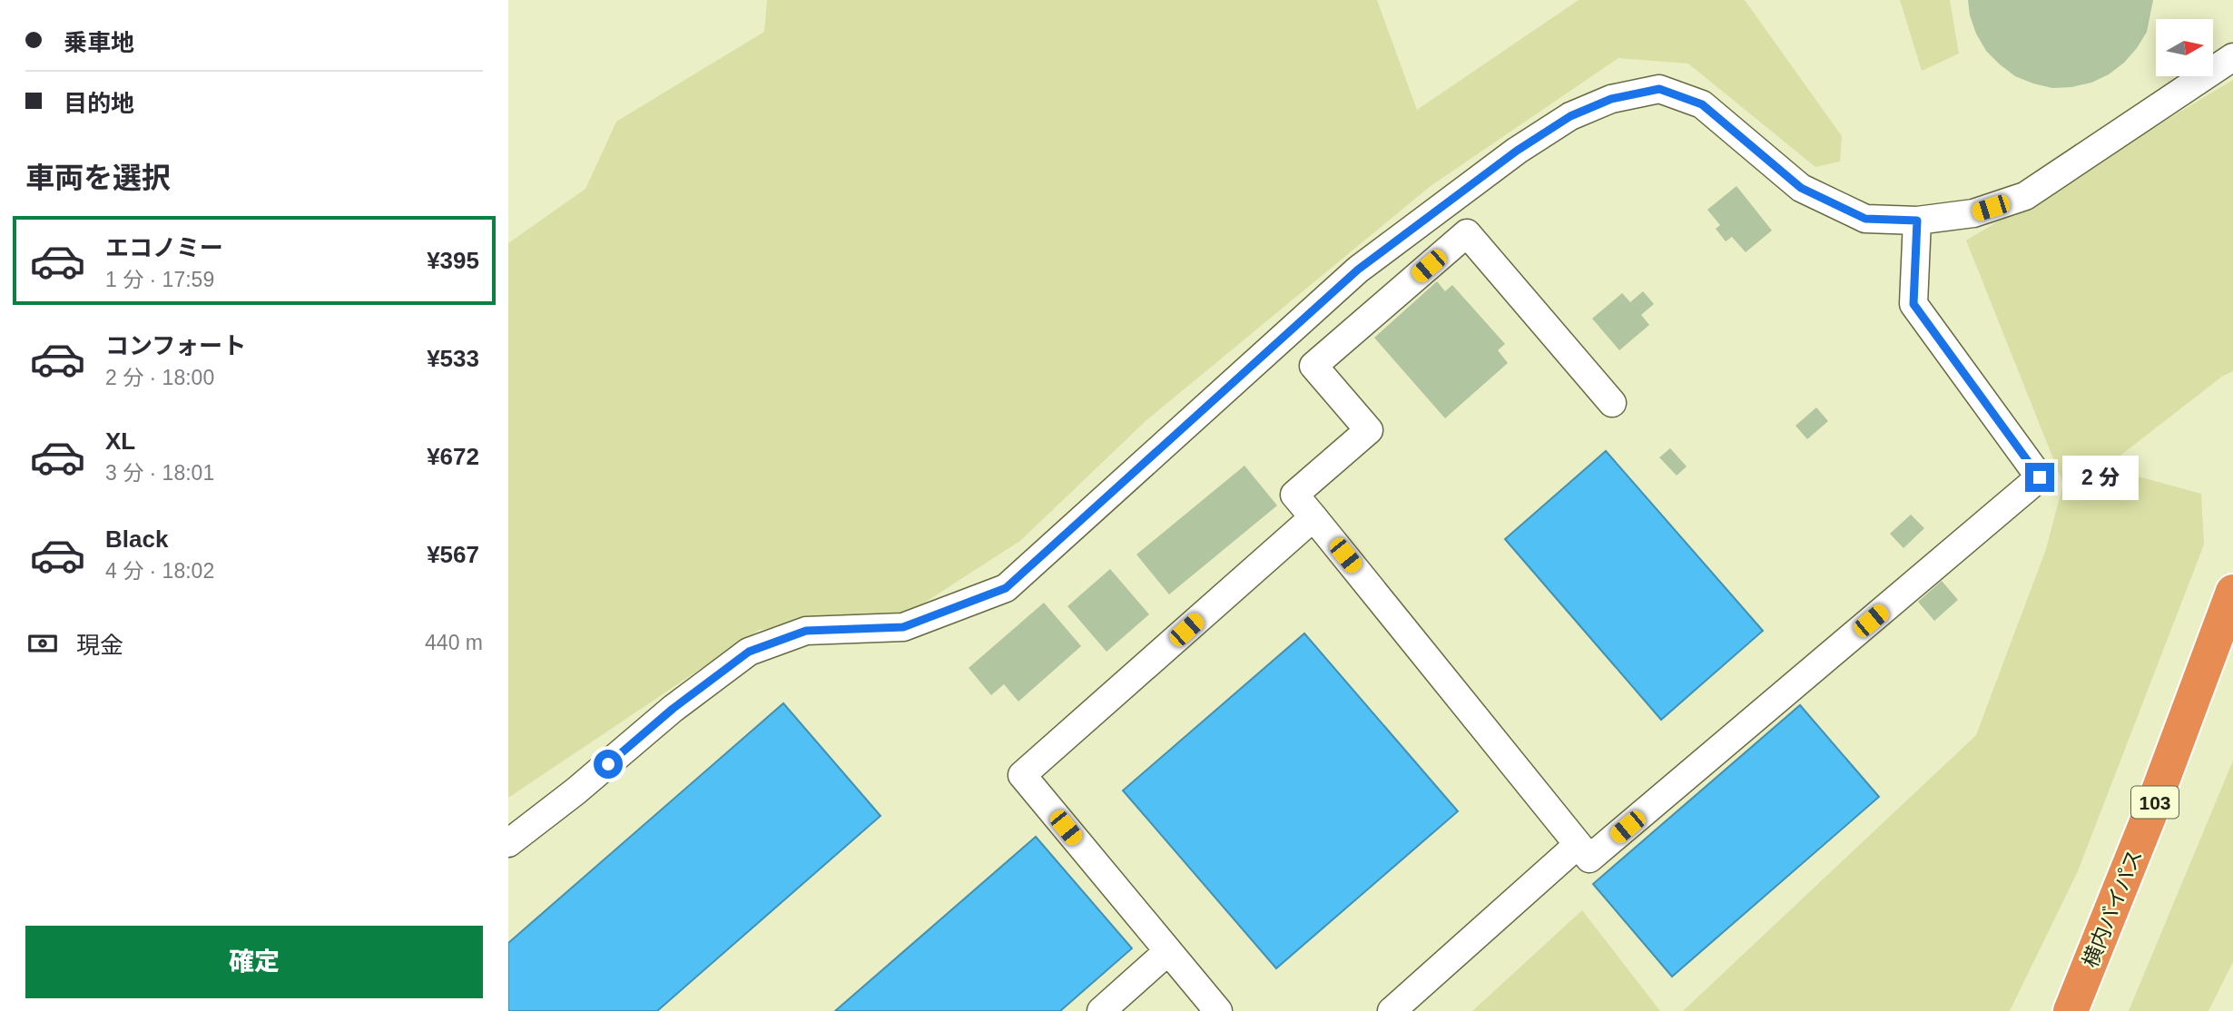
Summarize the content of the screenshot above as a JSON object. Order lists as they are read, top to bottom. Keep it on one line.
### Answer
{"streets":{"highway":["103","横内バイパス"]},"north":"right","page":{"banner":["乗車地","目的地"],"heading":"車両を選択","list":[{"name":"エコノミー","note":"1 分 · 17:59","value":"¥395"},{"name":"コンフォート","note":"2 分 · 18:00","value":"¥533"},{"name":"XL","note":"3 分 · 18:01","value":"¥672"},{"name":"Black","note":"4 分 · 18:02","value":"¥567"}],"bubble":"2 分","pay":["現金","440 m"],"buttons":"確定"}}
